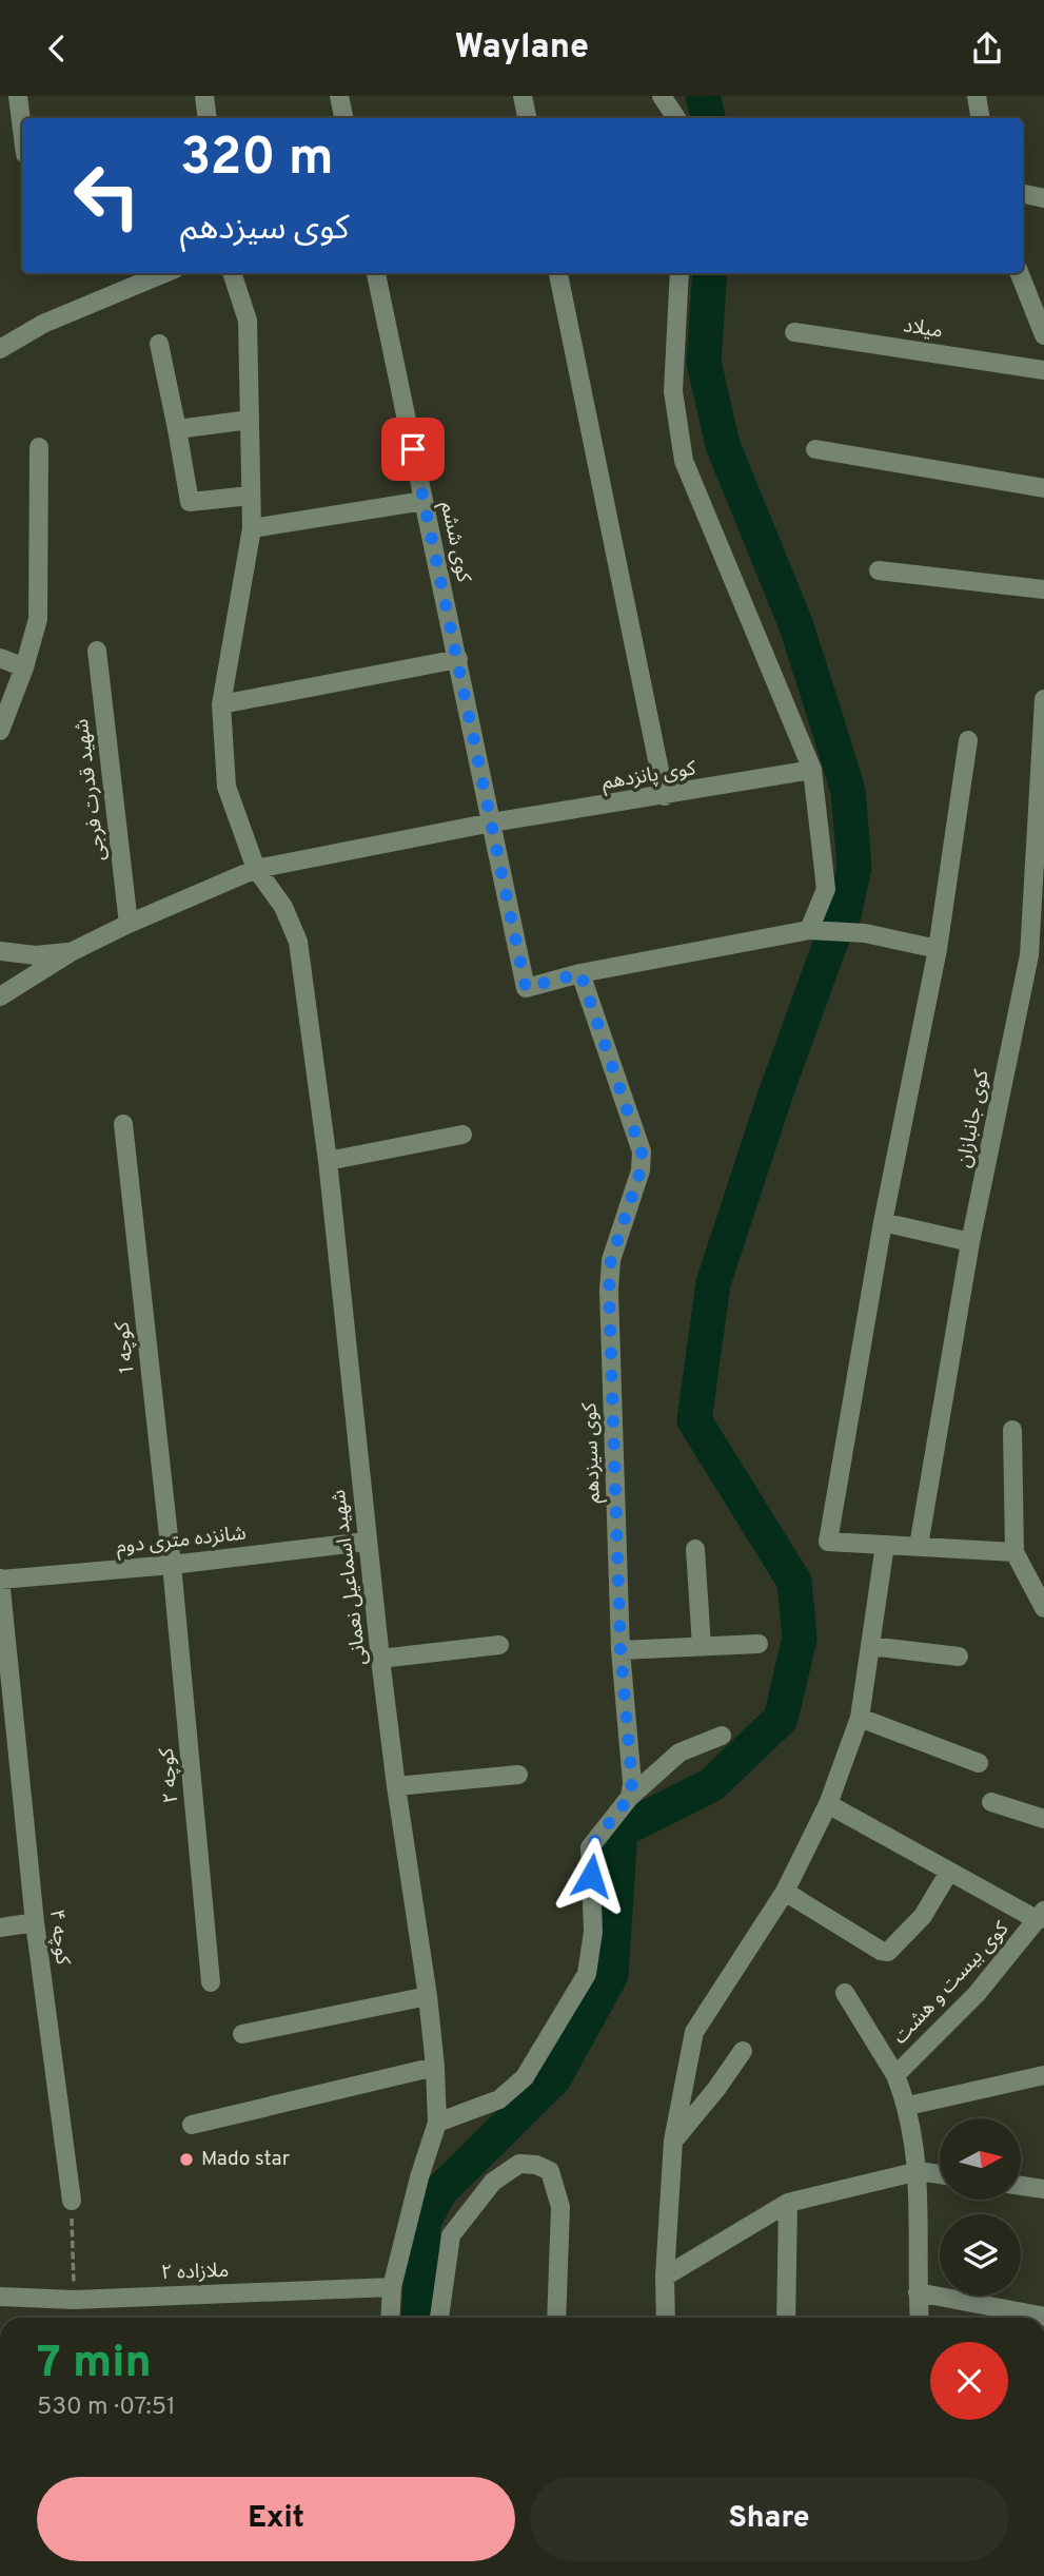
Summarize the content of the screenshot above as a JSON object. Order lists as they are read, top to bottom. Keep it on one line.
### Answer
{"streets":{"street":["میلاد","کوی ششم","کوی پانزدهم","شهید قدرت فرجی","کوی جانبازان","کوچه 1","کوی سیزدهم","شانزده متری دوم","شهید اسماعیل نعمانی","کوچه ۲","کوچه ۴","کوی بیست و هشت","ملازاده ۲"]},"crossings":[["کوی ششم","کوی پانزدهم"],["کوی پانزدهم","شهید قدرت فرجی"],["کوی پانزدهم","شهید اسماعیل نعمانی"],["کوچه 1","شانزده متری دوم"],["کوچه 1","کوچه ۲"],["شانزده متری دوم","شهید اسماعیل نعمانی"],["شانزده متری دوم","کوچه ۲"],["شانزده متری دوم","کوچه ۴"],["شهید اسماعیل نعمانی","ملازاده ۲"]],"places":["Mado star"],"north":"right","page":{"header":"Waylane","turn":["320 m","کوی سیزدهم"],"heading":["7 min","530 m · 07:51"],"buttons":["Exit","Share"]}}
